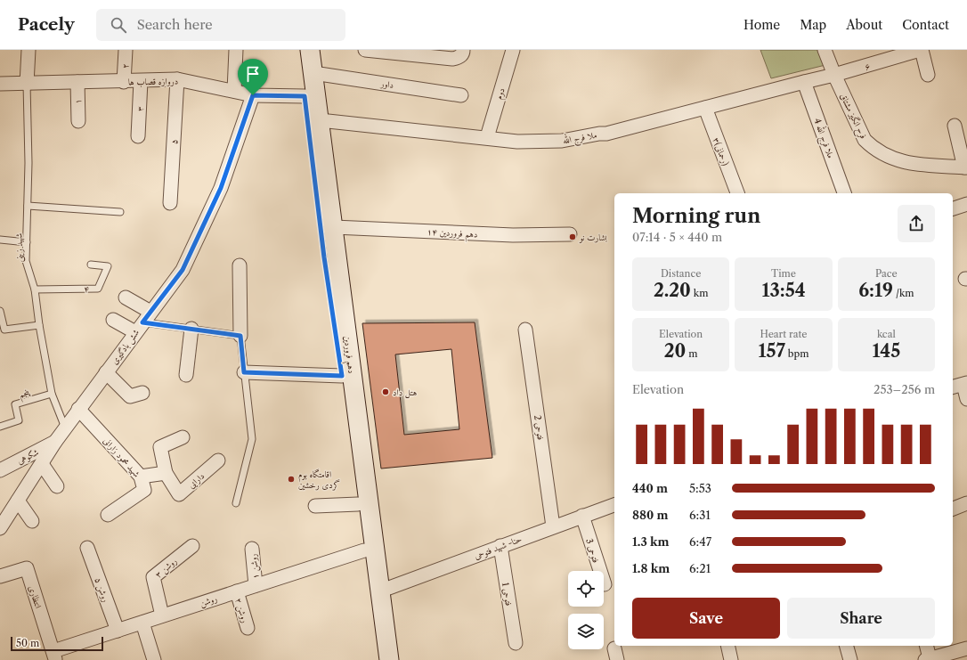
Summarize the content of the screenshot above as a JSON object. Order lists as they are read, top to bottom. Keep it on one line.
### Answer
{"streets":{"main road":["دهم فروردین"],"street":["۲","۶","دروازه قصاب ها","داور","دوم","۱","۳","فرح انگیز مشتاق","ملا فرج الله","4 ملا فرج الله","۵","۳(رحمانی)","دهم فروردین ۱۴","شش بادگیری","فتوحی 2","شکوهی","شهید محمود زارانی","دارایی","حنا- شهید فتوحی","فتوحی 3","روشن ۱","روشن ۳","روشن ۵","فتوحی 1","انتظاری","روشن","روشن ۲"],"lane":["شهید زینی","۴","پنجم"]},"crossings":[["۲","دروازه قصاب ها"],["۶","فرح انگیز مشتاق"],["۶","ملا فرج الله"],["دروازه قصاب ها","۱"],["دروازه قصاب ها","۳"],["دروازه قصاب ها","۵"],["دروازه قصاب ها","شهید زینی"],["دروازه قصاب ها","شش بادگیری"],["دروازه قصاب ها","دهم فروردین"],["داور","دهم فروردین"],["دوم","ملا فرج الله"],["فرح انگیز مشتاق","ملا فرج الله"],["ملا فرج الله","4 ملا فرج الله"],["ملا فرج الله","۳(رحمانی)"],["ملا فرج الله","دهم فروردین"],["دهم فروردین ۱۴","دهم فروردین"],["شهید زینی","۴"],["شهید زینی","شش بادگیری"],["شهید زینی","پنجم"],["شش بادگیری","شکوهی"],["شش بادگیری","شهید محمود زارانی"],["دهم فروردین","حنا- شهید فتوحی"],["دهم فروردین","روشن"],["فتوحی 2","حنا- شهید فتوحی"],["حنا- شهید فتوحی","فتوحی 3"],["حنا- شهید فتوحی","فتوحی 1"],["روشن ۱","روشن"],["روشن ۳","روشن"],["روشن ۵","روشن"],["انتظاری","روشن"],["روشن","روشن ۲"]],"places":["بشارت نو","هتل داد","اقامتگاه بوم گردی رخشین"],"scale_bar":"50 m","page":{"header":"Pacely","search":"Search here","nav":["Home","Map","About","Contact"],"heading":["Morning run","07:14 · 5 × 440 m"],"stats":[["Distance","2.20 km"],["Time","13:54"],["Pace","6:19 /km"],["Elevation","20 m"],["Heart rate","157 bpm"],["kcal","145"]],"chart":["Elevation","253–256 m"],"list":[{"name":"440 m","note":"5:53"},{"name":"880 m","note":"6:31"},{"name":"1.3 km","note":"6:47"},{"name":"1.8 km","note":"6:21"}],"buttons":["Save","Share"],"scale":"50 m"}}
